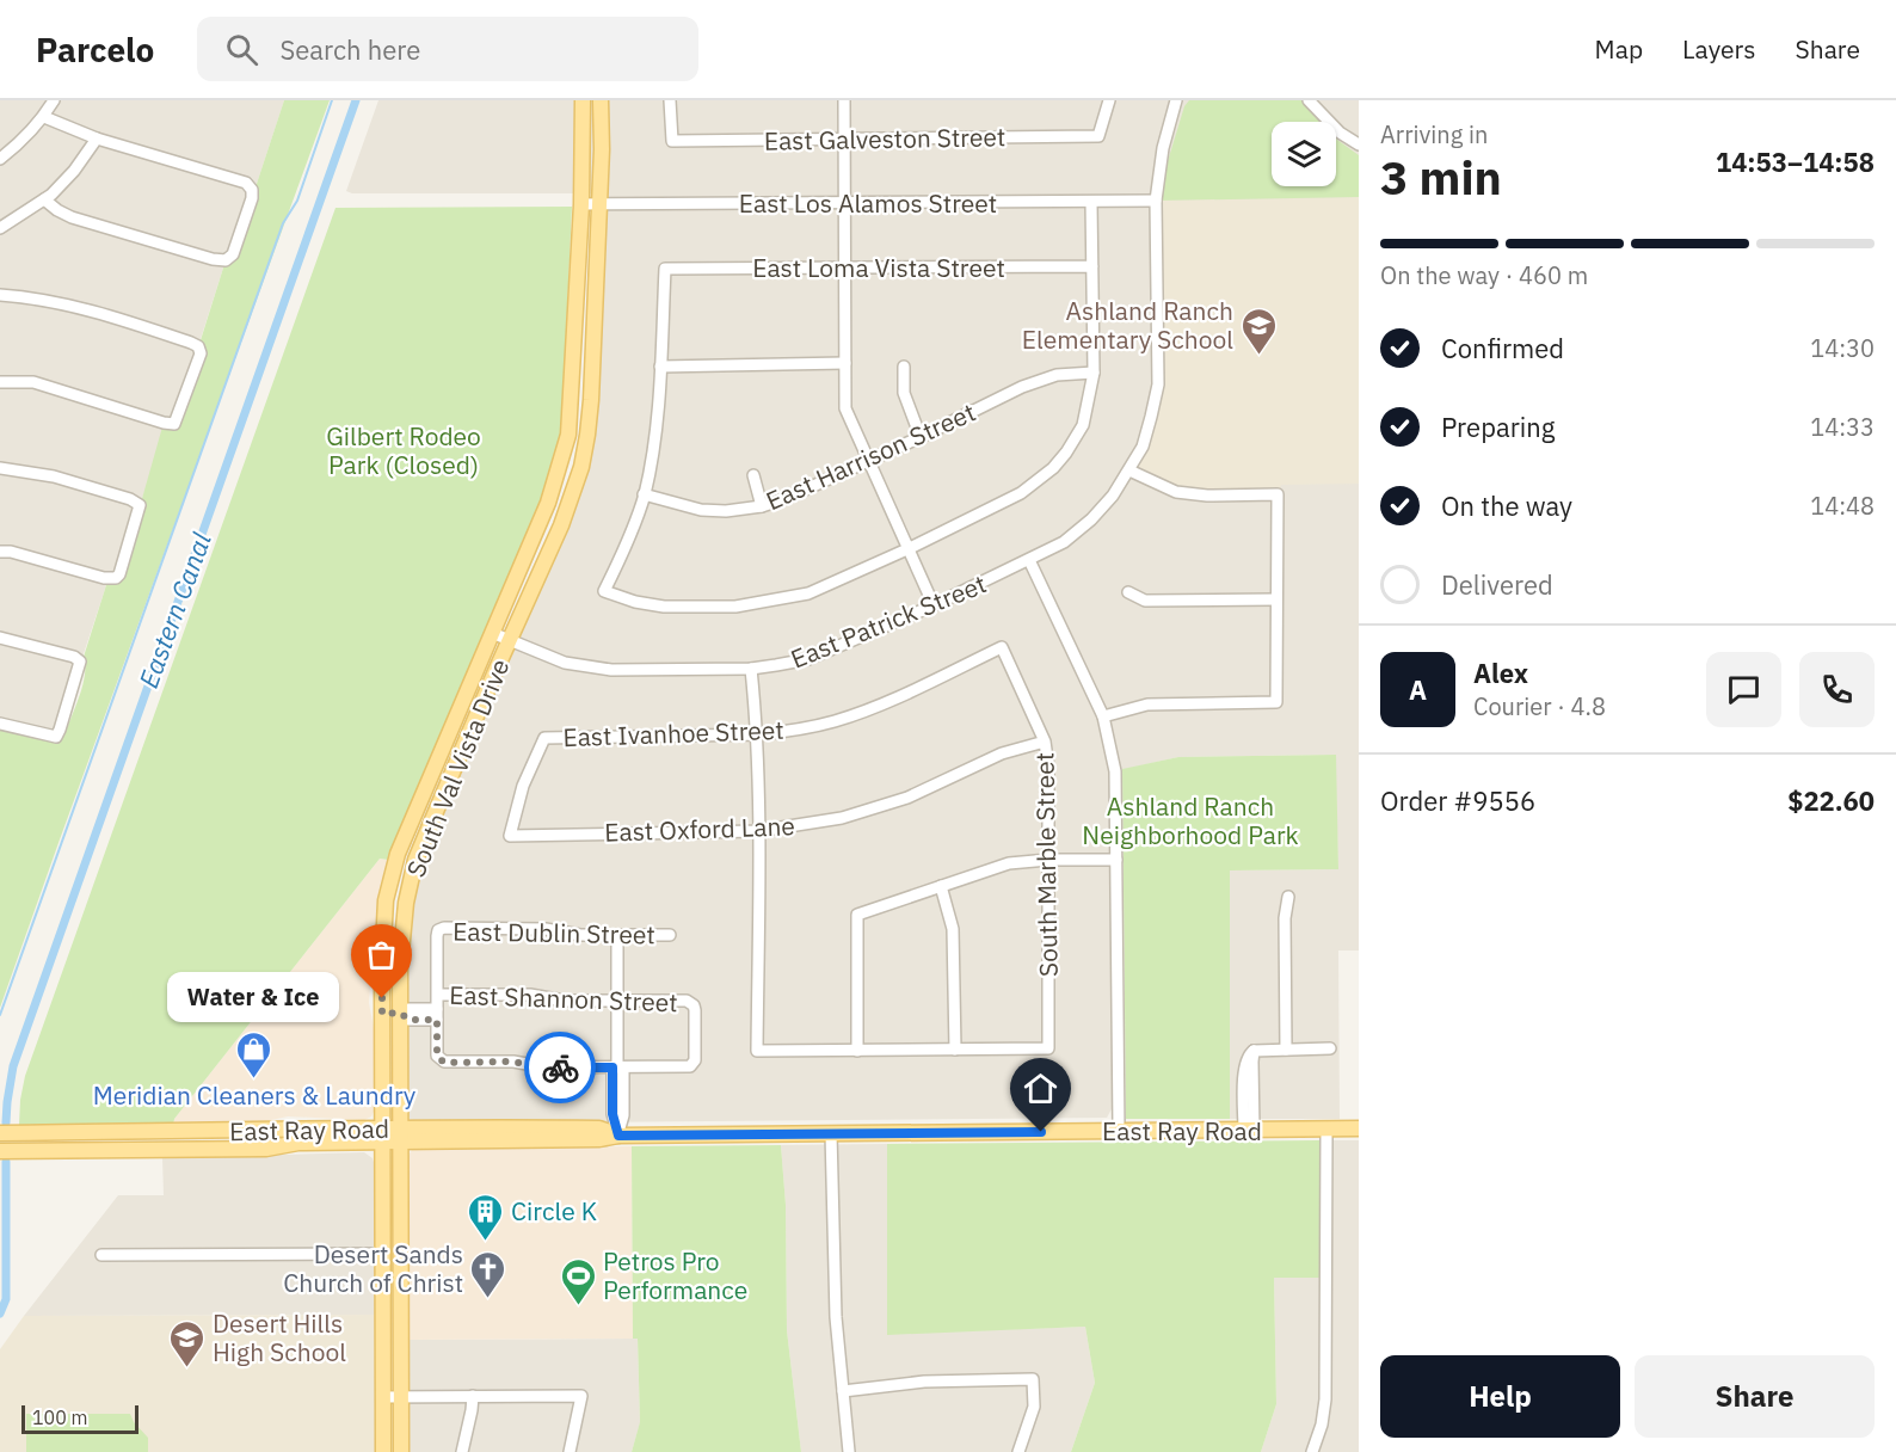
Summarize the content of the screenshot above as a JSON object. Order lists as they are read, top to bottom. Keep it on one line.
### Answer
{"streets":{"main road":["South Val Vista Drive","East Ray Road"],"street":["East Galveston Street","East Los Alamos Street","East Loma Vista Street","East Harrison Street","East Patrick Street","East Ivanhoe Street","East Oxford Lane","South Marble Street","East Dublin Street","East Shannon Street"]},"crossings":[["East Los Alamos Street","East Patrick Street"],["East Los Alamos Street","South Val Vista Drive"],["East Patrick Street","South Val Vista Drive"],["East Ivanhoe Street","East Oxford Lane"],["East Ivanhoe Street","South Marble Street"],["South Val Vista Drive","East Shannon Street"],["South Val Vista Drive","East Ray Road"],["East Oxford Lane","South Marble Street"],["East Dublin Street","East Shannon Street"]],"water":["Eastern Canal"],"parks":["Gilbert Rodeo Park (Closed)","Ashland Ranch Neighborhood Park"],"places":{"school or university":["Ashland Ranch Elementary School","Desert Hills High School"],"other":["Water & Ice"],"shop":["Meridian Cleaners & Laundry"],"building":["Circle K"],"church":["Desert Sands Church of Christ"],"sports":["Petros Pro Performance"]},"scale_bar":"100 m","page":{"header":"Parcelo","search":"Search here","nav":["Map","Layers","Share"],"heading":["3 min","Arriving in","14:53–14:58"],"panel":["Alex","Courier · 4.8","Order #9556","$22.60"],"bar":"On the way · 460 m","list":[["Confirmed","14:30"],["Preparing","14:33"],["On the way","14:48"],"Delivered"],"round":"A","bubble":"Water & Ice","buttons":["Help","Share"],"scale":"100 m"}}
